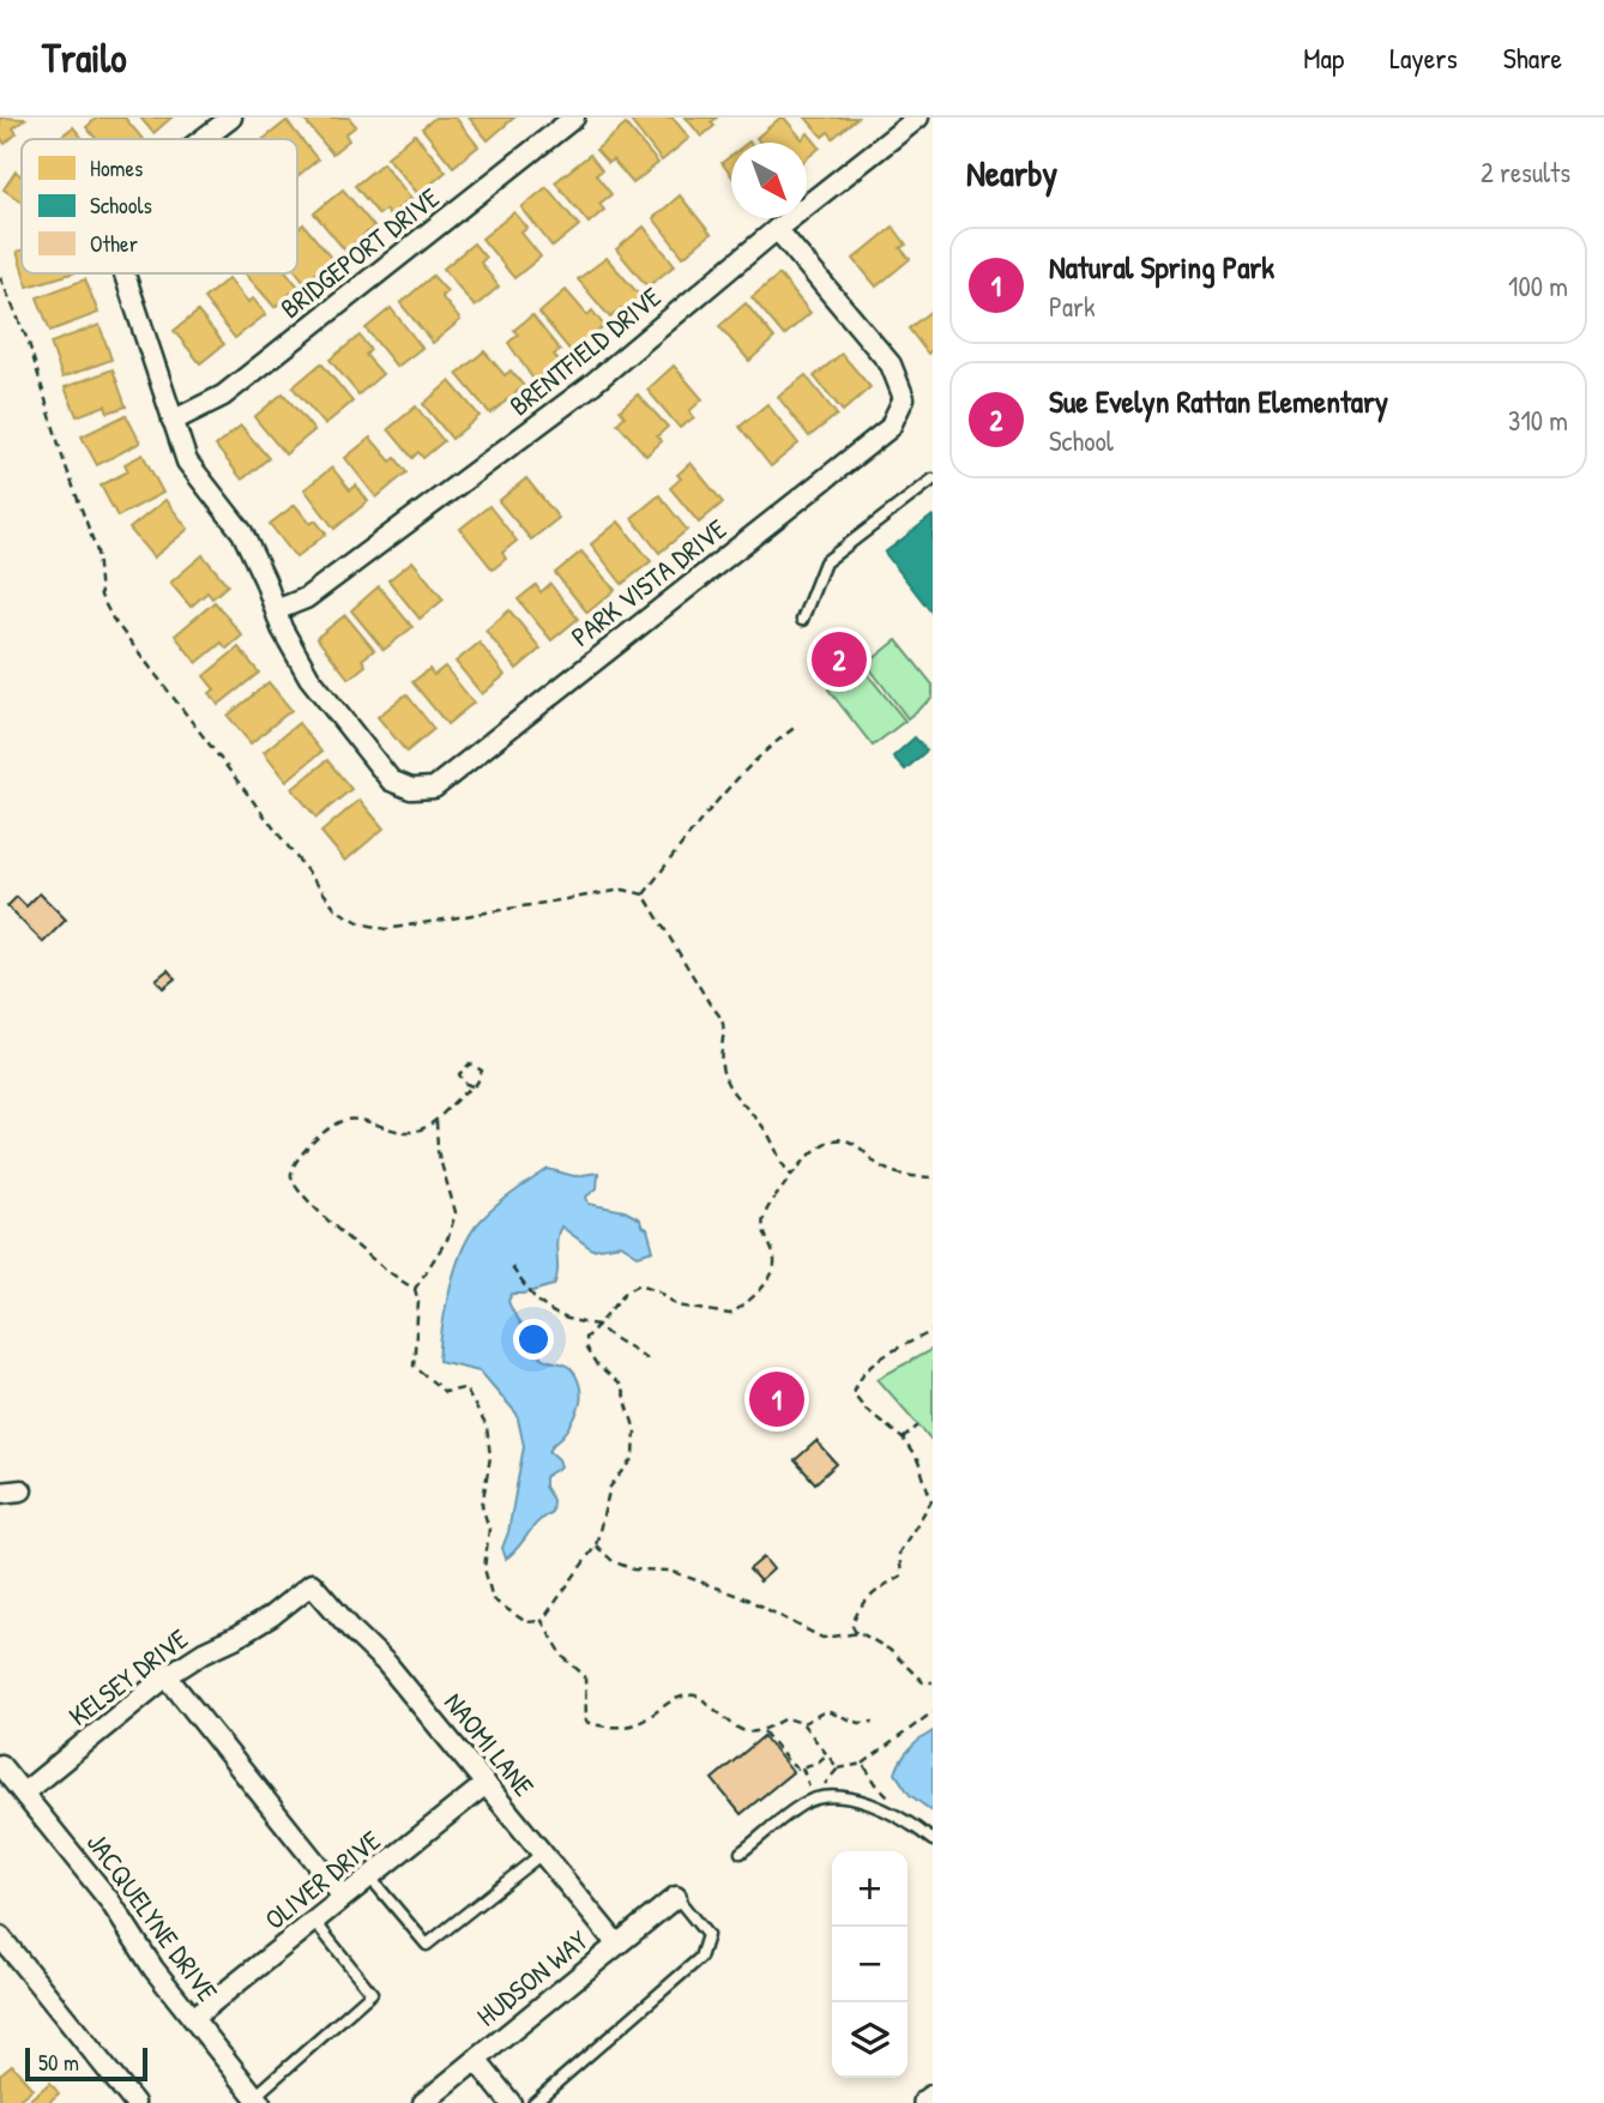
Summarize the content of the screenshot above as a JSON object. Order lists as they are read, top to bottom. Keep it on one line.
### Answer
{"streets":{"street":["BRIDGEPORT DRIVE","BRENTFIELD DRIVE","PARK VISTA DRIVE","KELSEY DRIVE","NAOMI LANE","OLIVER DRIVE","JACQUELYNE DRIVE","HUDSON WAY"]},"crossings":[["BRENTFIELD DRIVE","PARK VISTA DRIVE"],["KELSEY DRIVE","NAOMI LANE"],["KELSEY DRIVE","JACQUELYNE DRIVE"],["NAOMI LANE","OLIVER DRIVE"],["NAOMI LANE","HUDSON WAY"],["OLIVER DRIVE","JACQUELYNE DRIVE"]],"legend":["Homes","Schools","Other"],"scale_bar":"50 m","north":"bottom right","page":{"header":"Trailo","nav":["Map","Layers","Share"],"heading":["Nearby","2 results"],"list":[{"mark":"1","name":"Natural Spring Park","note":"Park","value":"100 m"},{"mark":"2","name":"Sue Evelyn Rattan Elementary","note":"School","value":"310 m"}],"pins":["2","1"],"map_buttons":["+","−"],"scale":"50 m"}}
